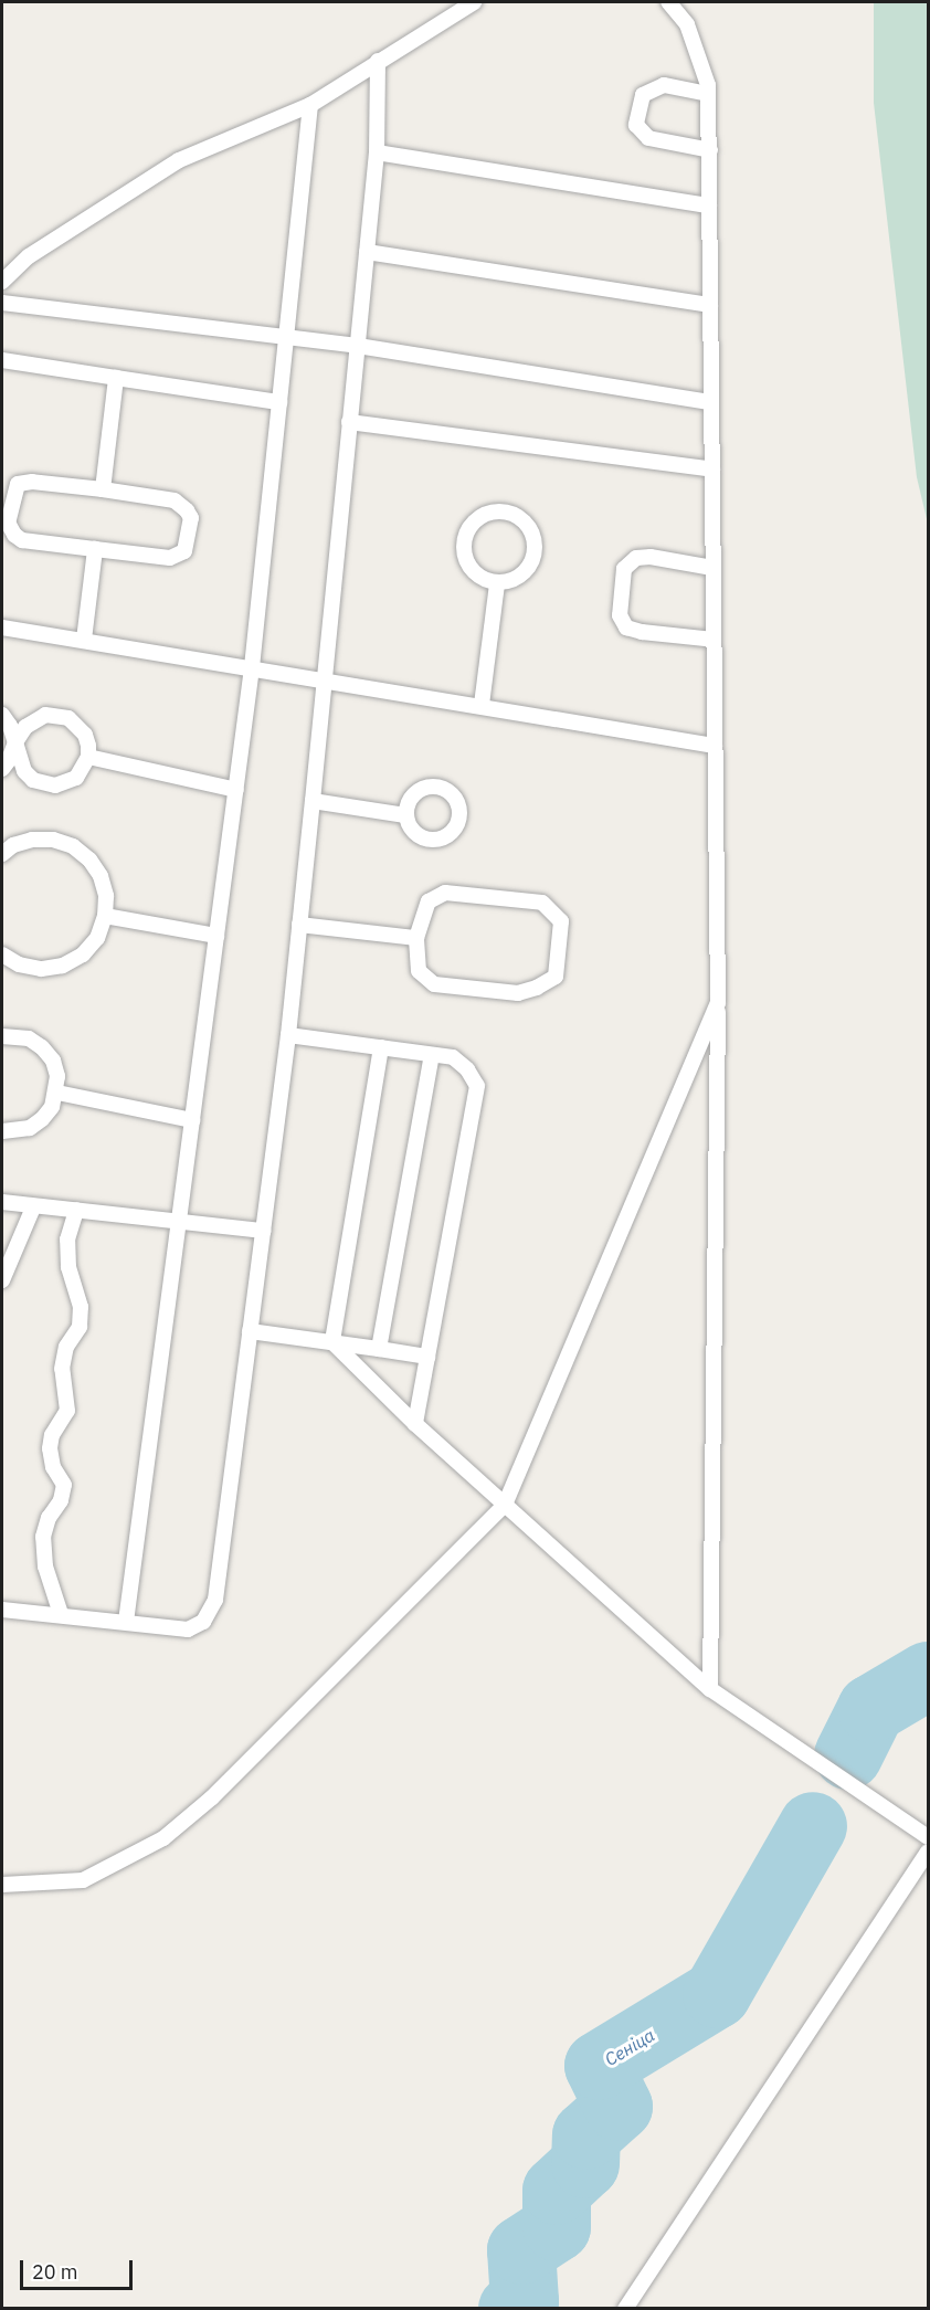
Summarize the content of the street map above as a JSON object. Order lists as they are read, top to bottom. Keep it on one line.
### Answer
{"water":["Сеніца"],"scale_bar":"20 m"}
